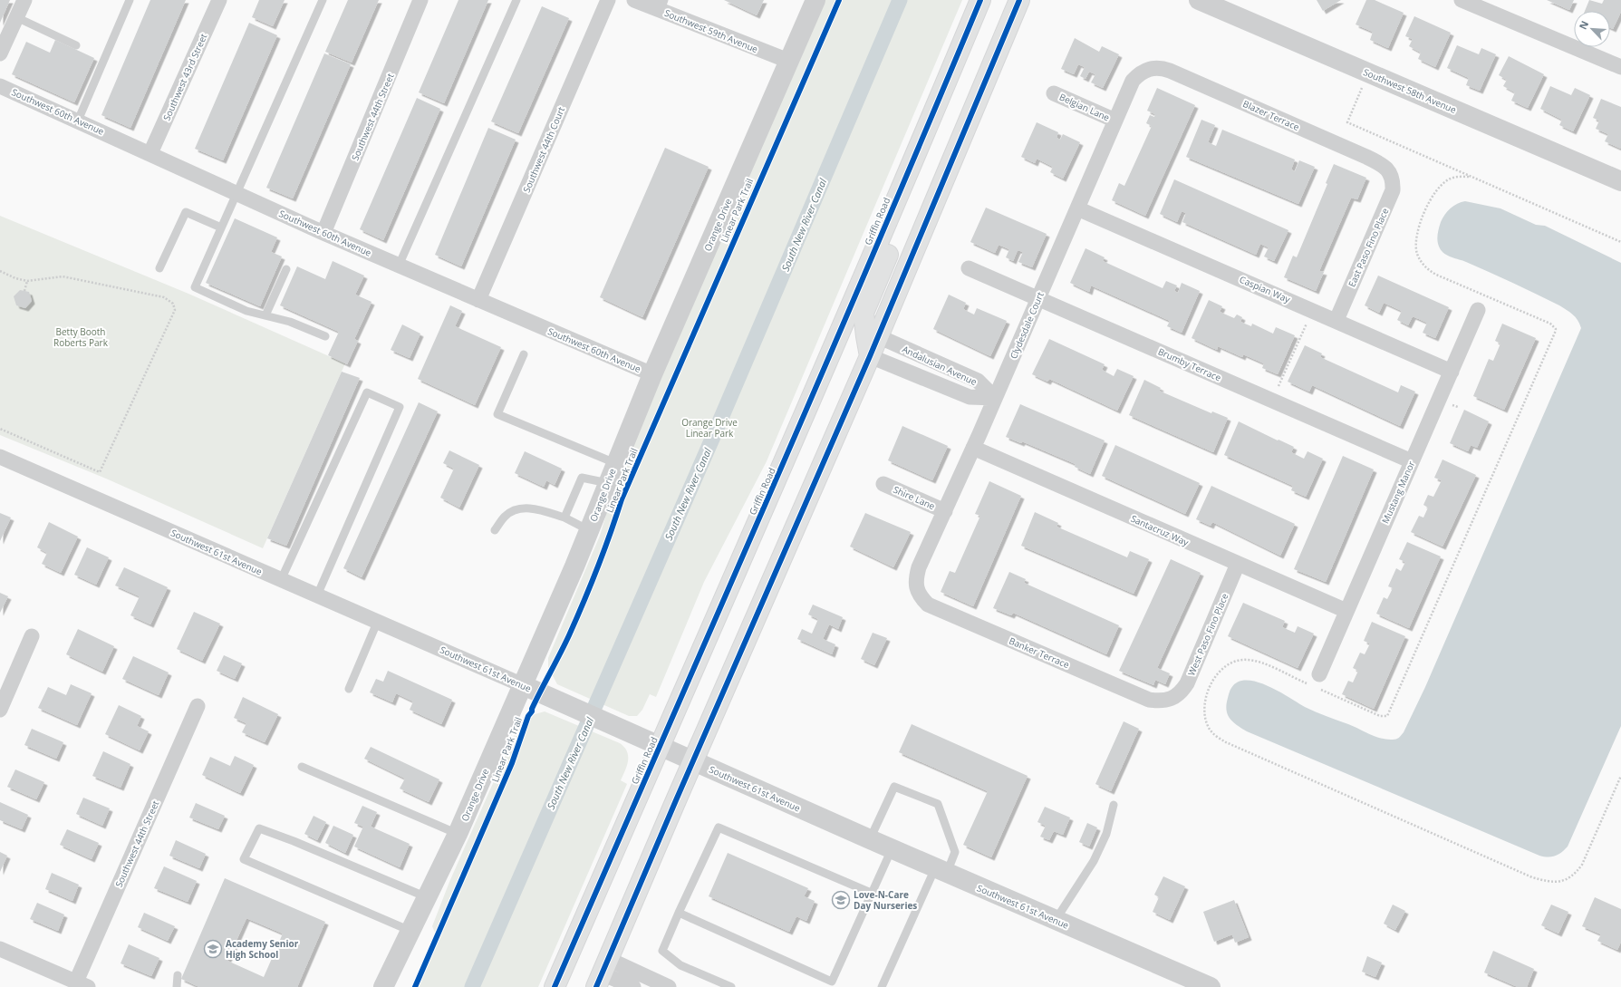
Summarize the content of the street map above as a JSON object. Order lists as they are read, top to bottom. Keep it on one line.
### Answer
{"streets":{"main road":["Griffin Road"],"street":["Southwest 59th Avenue","Southwest 43rd Street","Southwest 58th Avenue","Belgian Lane","Southwest 60th Avenue","Blazer Terrace","Southwest 44th Street","Southwest 44th Court","Orange Drive","East Paso Fino Place","Caspian Way","Clydesdale Court","Brumby Terrace","Andalusian Avenue","Mustang Manor","Shire Lane","Santacruz Way","Southwest 61st Avenue","West Paso Fino Place","Banker Terrace"],"cycle path":["Linear Park Trail"]},"crossings":[["Southwest 59th Avenue","Orange Drive"],["Southwest 43rd Street","Southwest 60th Avenue"],["Belgian Lane","Clydesdale Court"],["Southwest 60th Avenue","Southwest 44th Street"],["Southwest 60th Avenue","Southwest 44th Court"],["Southwest 60th Avenue","Orange Drive"],["Blazer Terrace","East Paso Fino Place"],["Blazer Terrace","Clydesdale Court"],["Griffin Road","Southwest 61st Avenue"],["Orange Drive","Southwest 61st Avenue"],["East Paso Fino Place","Caspian Way"],["Caspian Way","Clydesdale Court"],["Caspian Way","Mustang Manor"],["Clydesdale Court","Brumby Terrace"],["Clydesdale Court","Andalusian Avenue"],["Clydesdale Court","Shire Lane"],["Clydesdale Court","Santacruz Way"],["Clydesdale Court","Banker Terrace"],["Brumby Terrace","Mustang Manor"],["Mustang Manor","Santacruz Way"],["Santacruz Way","West Paso Fino Place"],["West Paso Fino Place","Banker Terrace"]],"water":["South New River Canal"],"parks":["Betty Booth Roberts Park","Orange Drive Linear Park"],"places":{"school or university":["Love-N-Care Day Nurseries","Academy Senior High School"]},"north":"top left"}
